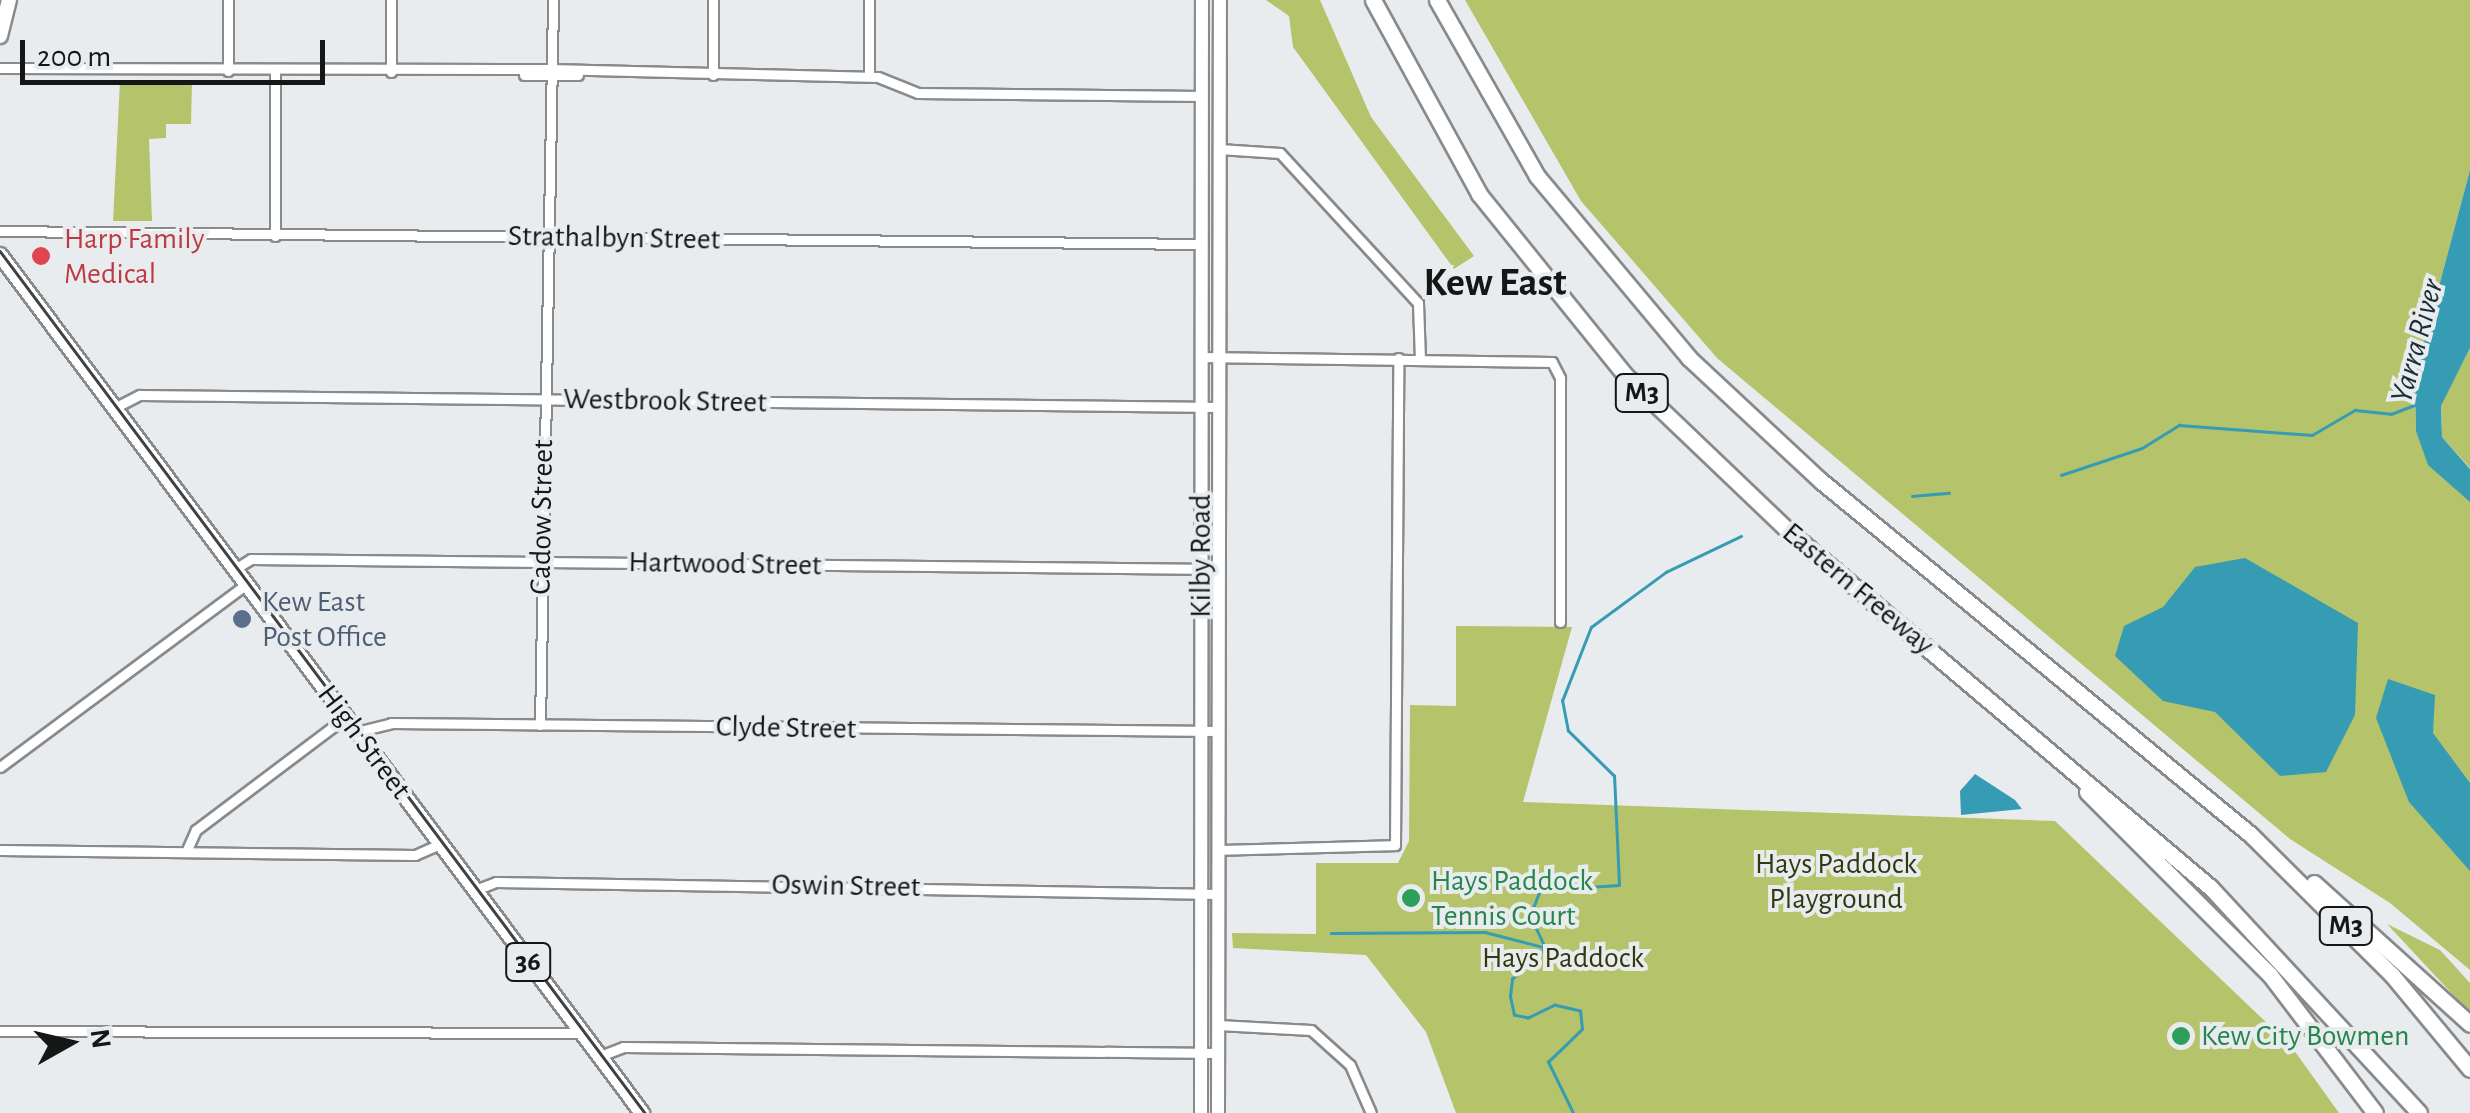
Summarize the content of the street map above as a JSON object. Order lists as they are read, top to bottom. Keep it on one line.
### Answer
{"streets":{"highway":["M3","Eastern Freeway"],"main road":["High Street","36"],"street":["Strathalbyn Street","Westbrook Street","Cadow Street","Kilby Road","Hartwood Street","Clyde Street","Oswin Street"]},"crossings":[["Strathalbyn Street","Cadow Street"],["Strathalbyn Street","Kilby Road"],["Westbrook Street","Cadow Street"],["Westbrook Street","Kilby Road"],["Westbrook Street","High Street"],["Cadow Street","Hartwood Street"],["Cadow Street","Clyde Street"],["Kilby Road","Hartwood Street"],["Kilby Road","Clyde Street"],["Kilby Road","Oswin Street"],["Hartwood Street","High Street"],["Clyde Street","High Street"],["High Street","Oswin Street"]],"districts":["Kew East"],"water":["Yarra River"],"parks":["Hays Paddock Playground","Hays Paddock"],"places":["Harp Family Medical","Kew East Post Office","Hays Paddock Tennis Court","Kew City Bowmen"],"scale_bar":"200 m","north":"right"}
